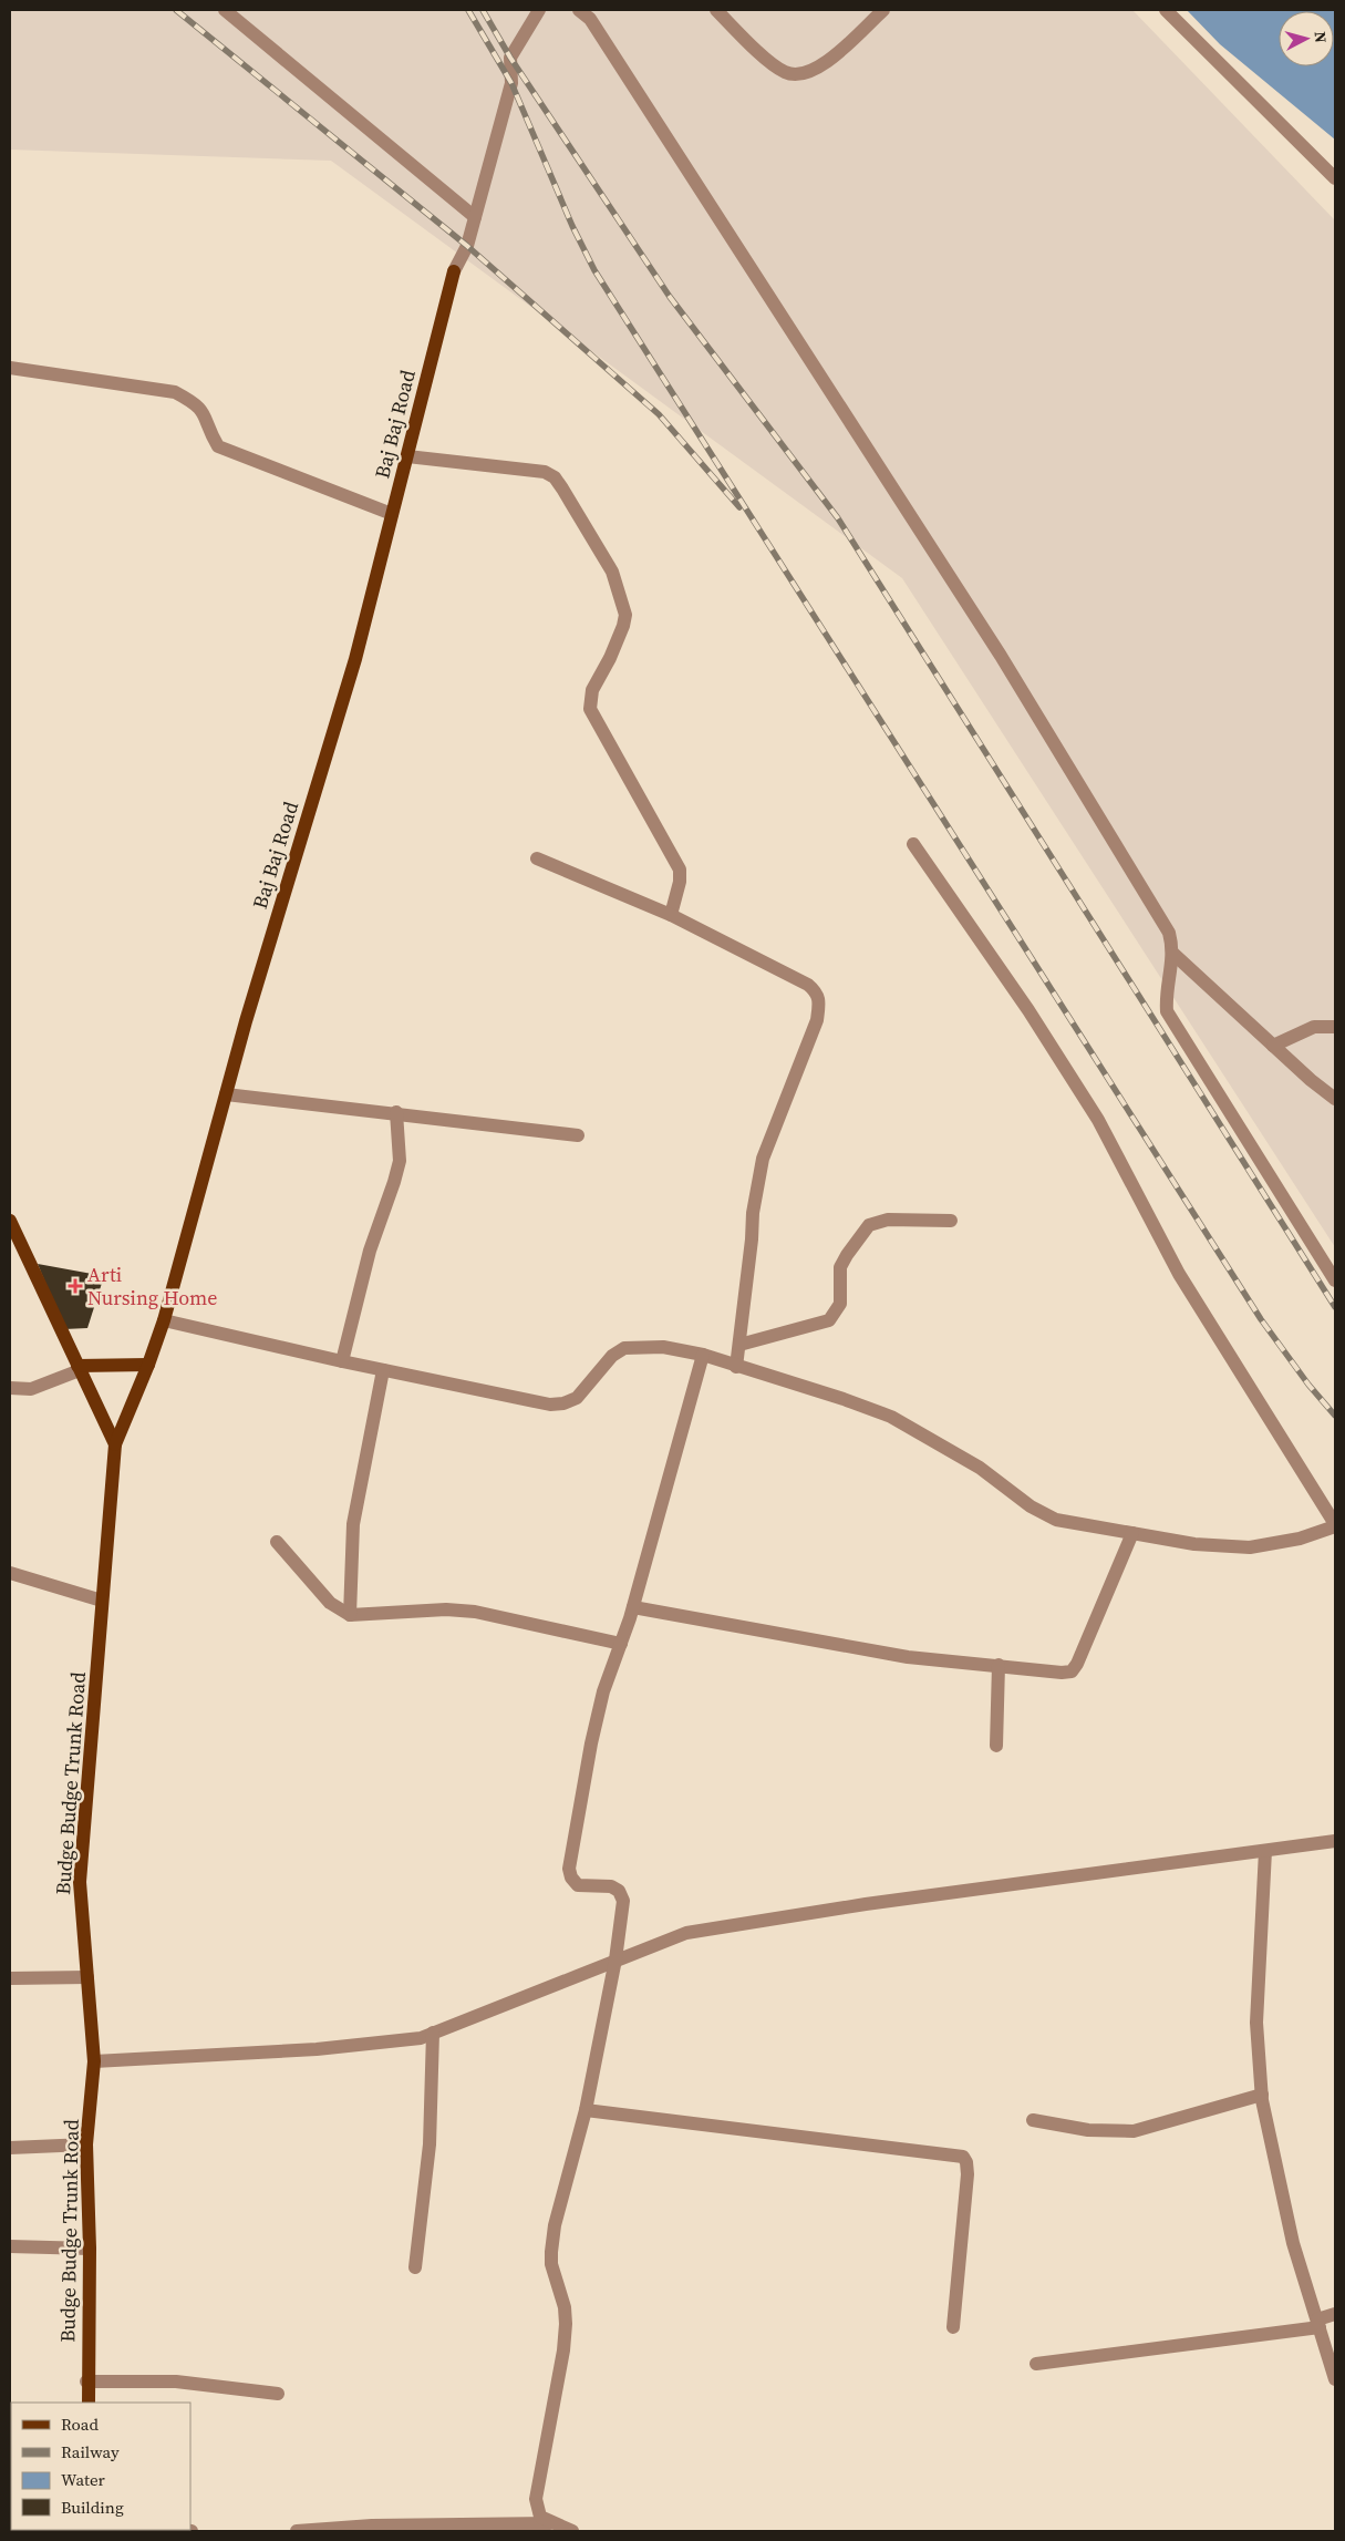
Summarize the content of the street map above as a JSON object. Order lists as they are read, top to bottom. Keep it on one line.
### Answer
{"streets":{"main road":["Baj Baj Road","Budge Budge Trunk Road"]},"crossings":[["Baj Baj Road","Budge Budge Trunk Road"]],"places":{"health":["Arti Nursing Home"]},"legend":["Road","Railway","Water","Building"],"north":"right"}
